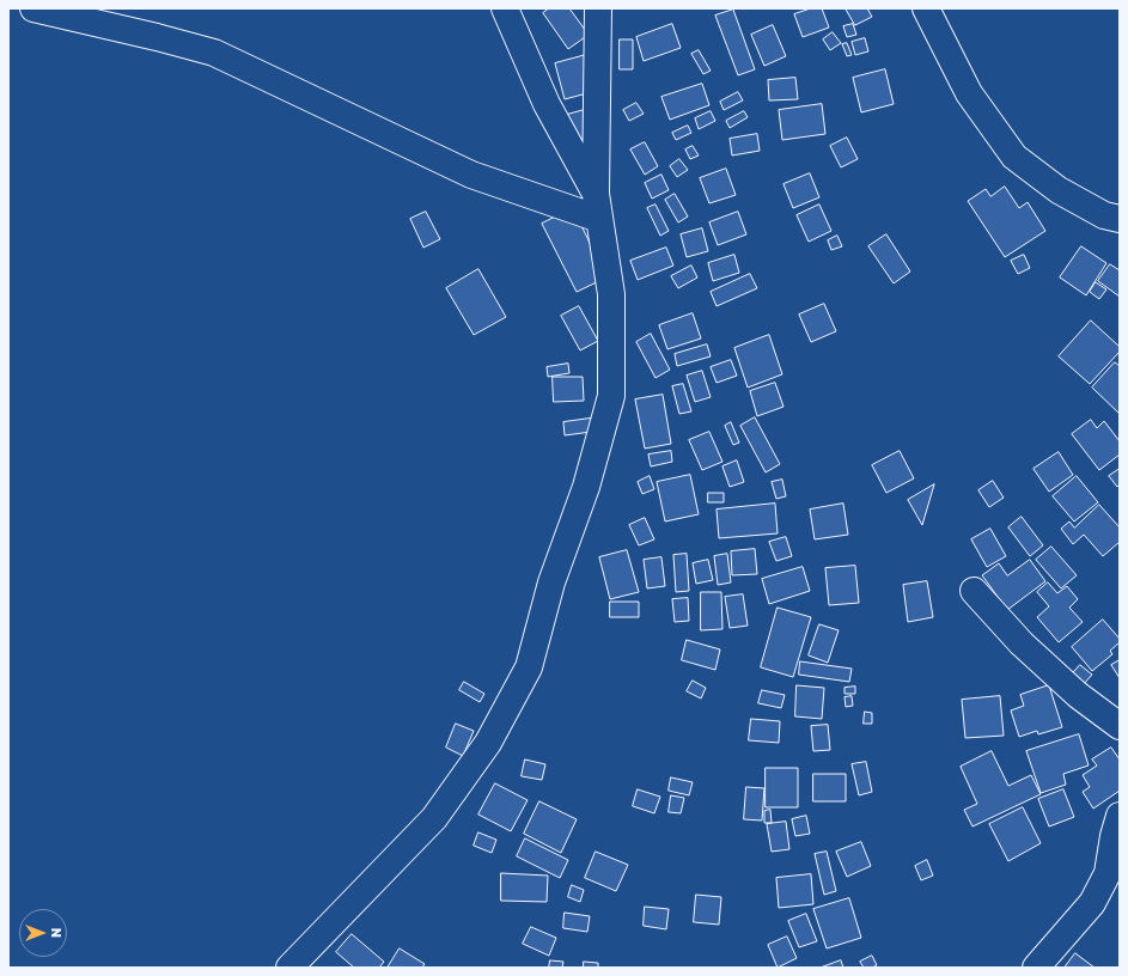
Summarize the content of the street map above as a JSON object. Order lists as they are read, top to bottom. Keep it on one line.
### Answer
{"north":"right"}
